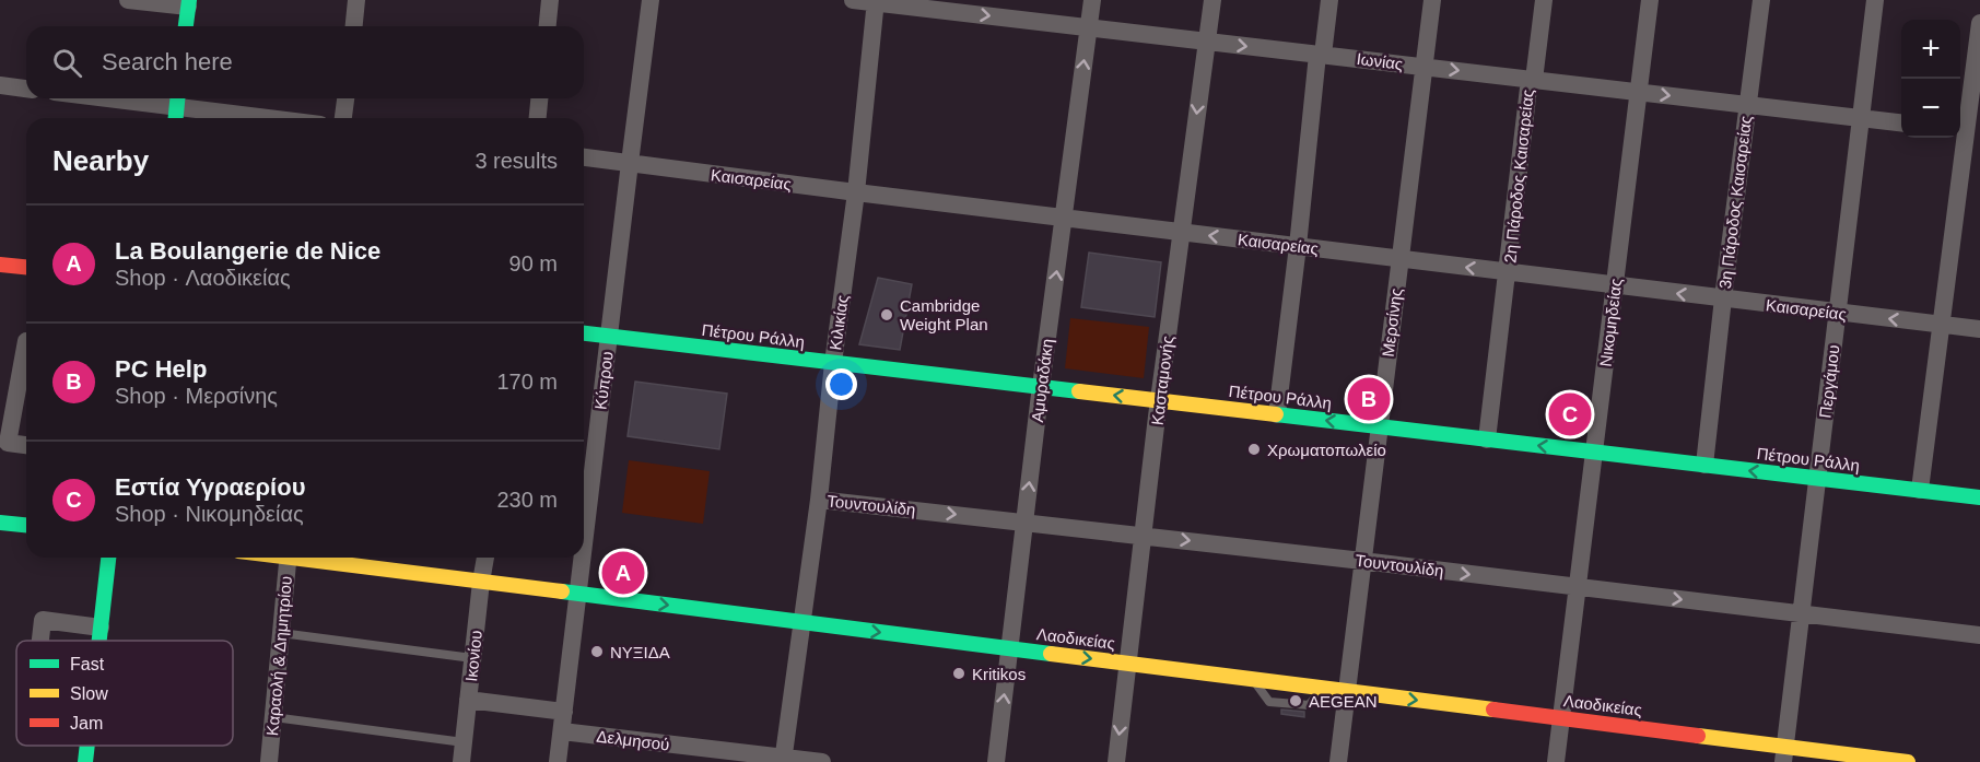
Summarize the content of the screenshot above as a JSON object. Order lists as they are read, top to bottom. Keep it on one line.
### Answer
{"streets":{"main road":["Πέτρου Ράλλη","Λαοδικείας"],"street":["Ιωνίας","2η Πάροδος Καισαρείας","Καισαρείας","3η Πάροδος Καισαρείας","Κιλικίας","Μερσίνης","Νικομηδείας","Κύπρου","Αμυραδάκη","Κασταμονής","Περγάμου","Τουντουλίδη","Καραολή & Δημητρίου","Ικονίου","Δελμησού"]},"crossings":[["Ιωνίας","2η Πάροδος Καισαρείας"],["Ιωνίας","3η Πάροδος Καισαρείας"],["Ιωνίας","Κιλικίας"],["Ιωνίας","Μερσίνης"],["Ιωνίας","Νικομηδείας"],["Ιωνίας","Αμυραδάκη"],["Ιωνίας","Κασταμονής"],["Ιωνίας","Περγάμου"],["2η Πάροδος Καισαρείας","Καισαρείας"],["2η Πάροδος Καισαρείας","Πέτρου Ράλλη"],["Καισαρείας","3η Πάροδος Καισαρείας"],["Καισαρείας","Κιλικίας"],["Καισαρείας","Μερσίνης"],["Καισαρείας","Νικομηδείας"],["Καισαρείας","Κύπρου"],["Καισαρείας","Αμυραδάκη"],["Καισαρείας","Κασταμονής"],["Καισαρείας","Περγάμου"],["3η Πάροδος Καισαρείας","Πέτρου Ράλλη"],["Κιλικίας","Πέτρου Ράλλη"],["Κιλικίας","Τουντουλίδη"],["Κιλικίας","Λαοδικείας"],["Κιλικίας","Δελμησού"],["Μερσίνης","Πέτρου Ράλλη"],["Μερσίνης","Τουντουλίδη"],["Μερσίνης","Λαοδικείας"],["Νικομηδείας","Πέτρου Ράλλη"],["Νικομηδείας","Τουντουλίδη"],["Νικομηδείας","Λαοδικείας"],["Πέτρου Ράλλη","Κύπρου"],["Πέτρου Ράλλη","Αμυραδάκη"],["Πέτρου Ράλλη","Κασταμονής"],["Πέτρου Ράλλη","Περγάμου"],["Κύπρου","Λαοδικείας"],["Κύπρου","Δελμησού"],["Αμυραδάκη","Τουντουλίδη"],["Αμυραδάκη","Λαοδικείας"],["Κασταμονής","Τουντουλίδη"],["Κασταμονής","Λαοδικείας"],["Περγάμου","Τουντουλίδη"],["Περγάμου","Λαοδικείας"],["Λαοδικείας","Ικονίου"]],"one_way":["Ιωνίας","Αμυραδάκη","Τουντουλίδη","Λαοδικείας"],"places":["Cambridge Weight Plan","Χρωματοπωλείο","ΝΥΞΙΔΑ","Kritikos","AEGEAN"],"legend":["Fast","Slow","Jam"],"page":{"map_buttons":["+","−"],"search":"Search here","heading":["Nearby","3 results"],"list":[{"mark":"A","name":"La Boulangerie de Nice","note":"Shop · Λαοδικείας","value":"90 m"},{"mark":"B","name":"PC Help","note":"Shop · Μερσίνης","value":"170 m"},{"mark":"C","name":"Εστία Υγραερίου","note":"Shop · Νικομηδείας","value":"230 m"}],"pins":["B","C","A"]}}
